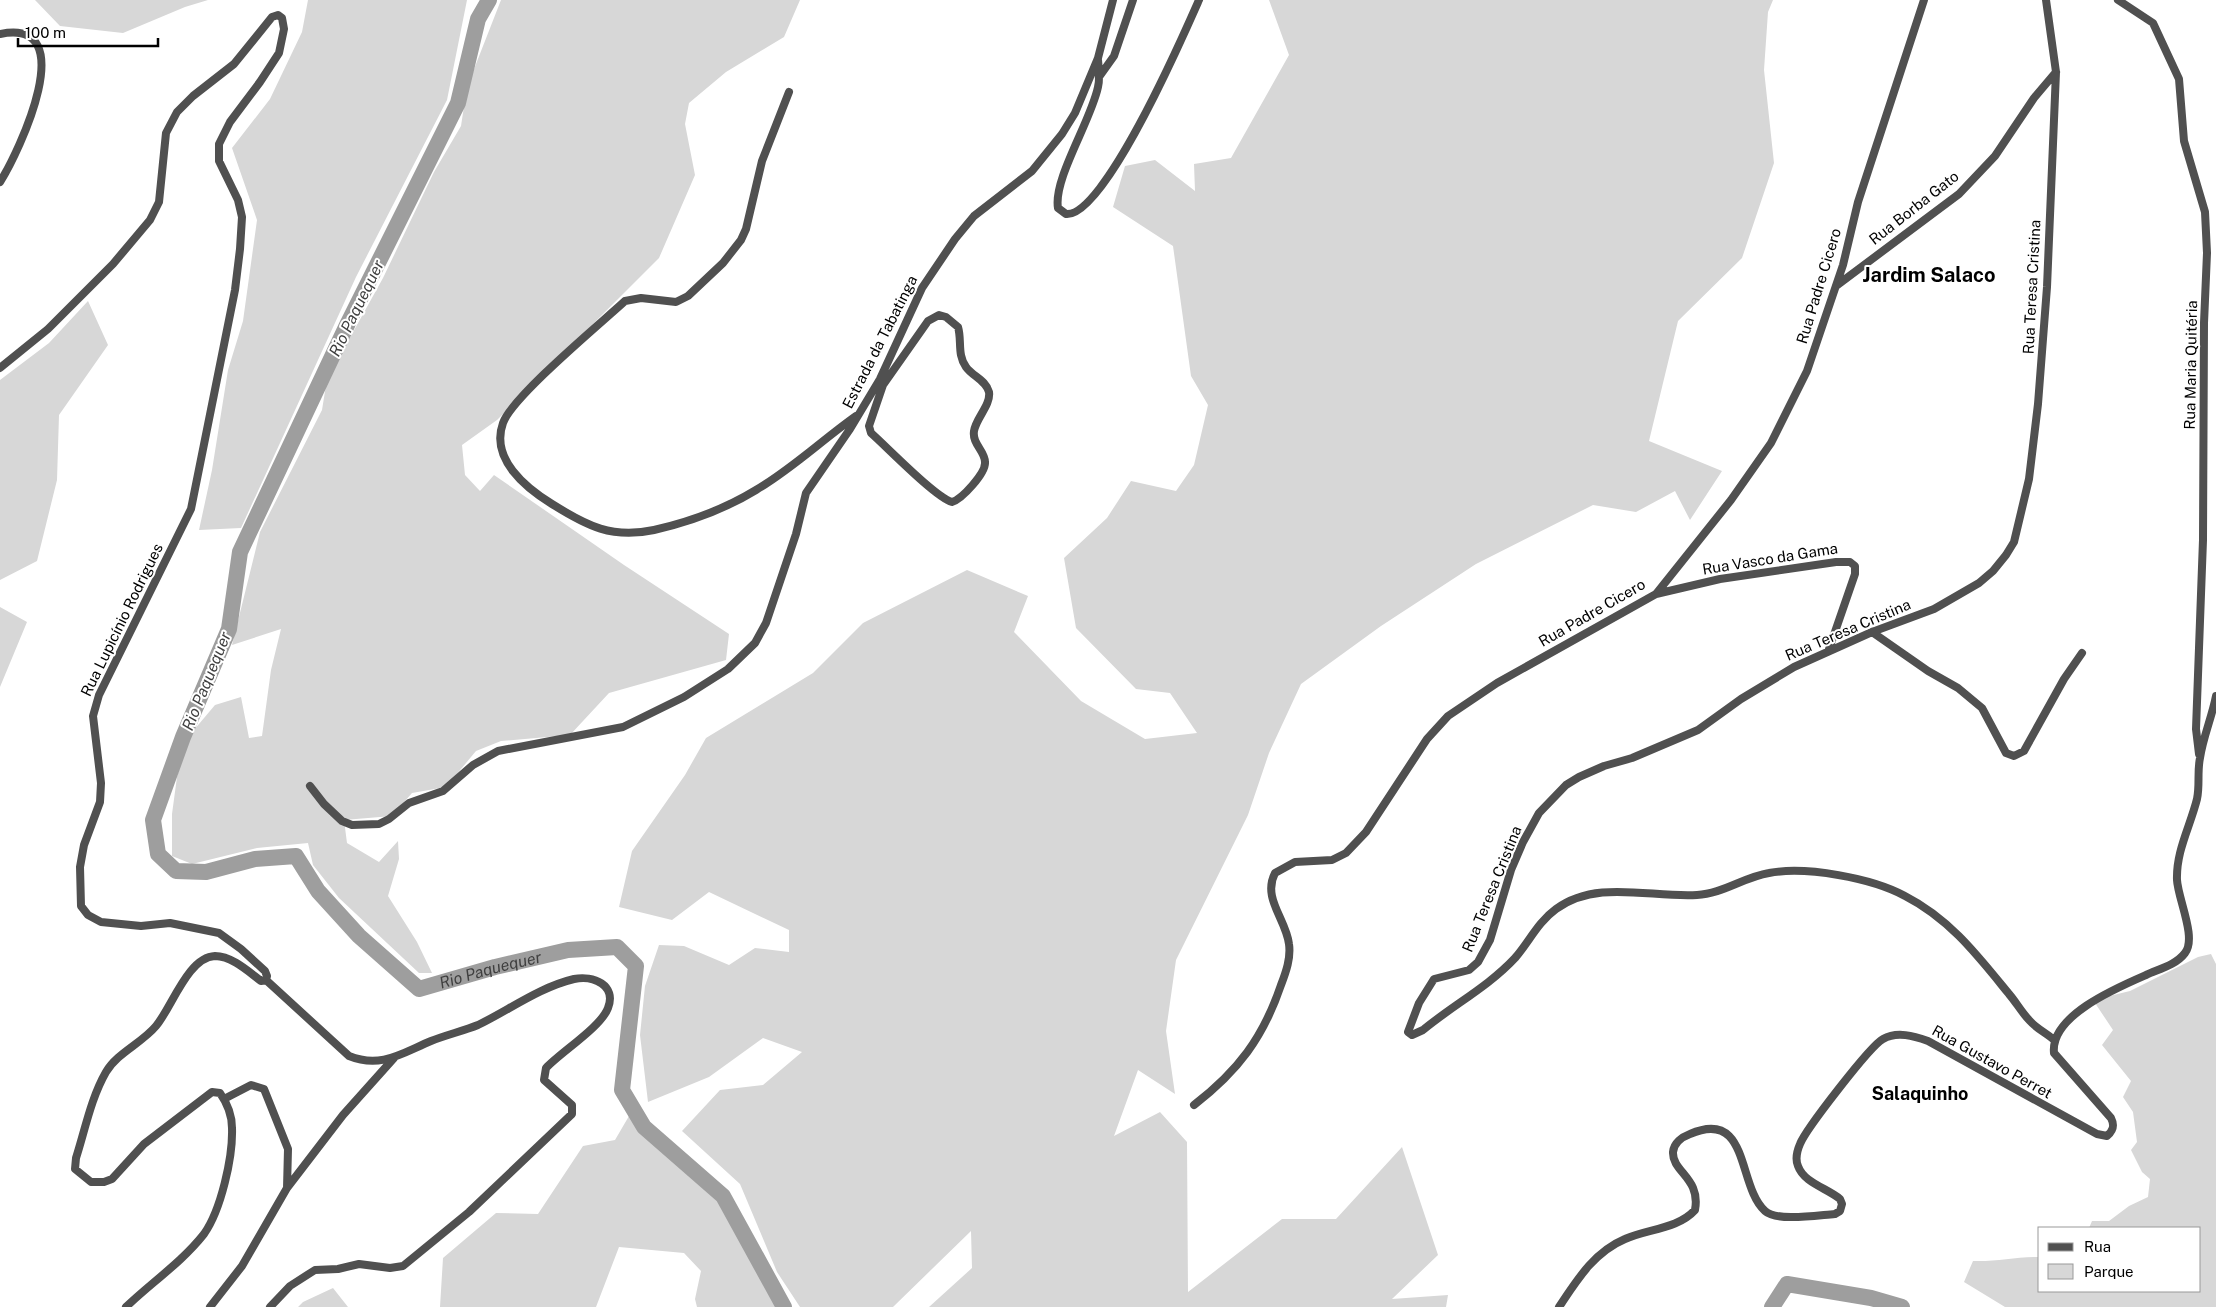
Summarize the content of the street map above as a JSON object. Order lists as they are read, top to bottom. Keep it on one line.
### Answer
{"streets":{"street":["Rua Borba Gato","Rua Padre Cicero","Rua Teresa Cristina","Estrada da Tabatinga","Rua Maria Quitéria","Rua Vasco da Gama","Rua Lupicínio Rodrigues","Rua Gustavo Perret"]},"crossings":[["Rua Borba Gato","Rua Padre Cicero"],["Rua Borba Gato","Rua Teresa Cristina"],["Rua Padre Cicero","Rua Vasco da Gama"],["Rua Teresa Cristina","Rua Vasco da Gama"],["Rua Teresa Cristina","Rua Gustavo Perret"]],"districts":["Jardim Salaco","Salaquinho"],"water":["Rio Paquequer"],"legend":["Rua","Parque"],"scale_bar":"100 m"}
